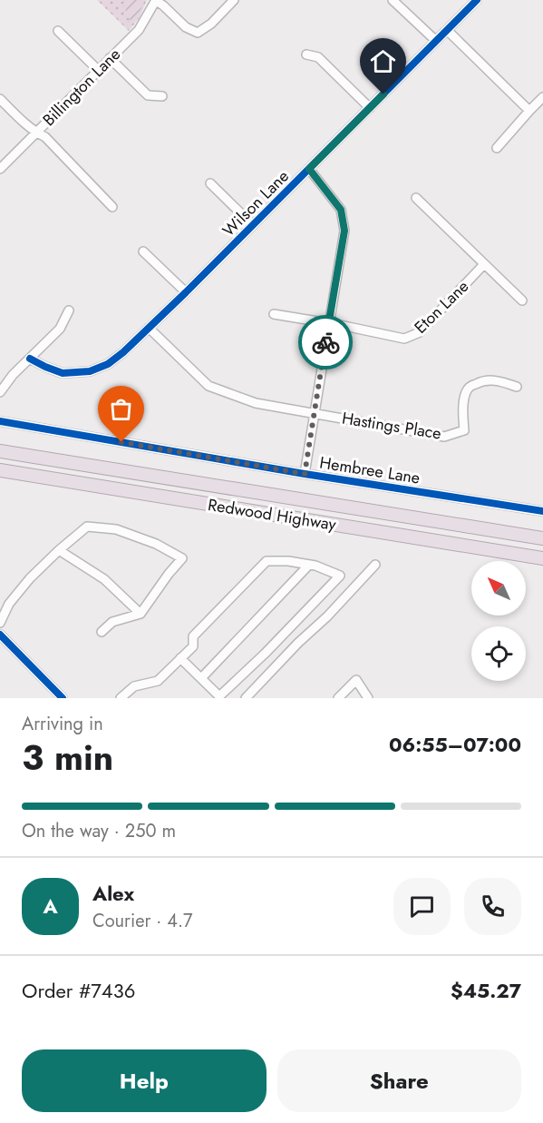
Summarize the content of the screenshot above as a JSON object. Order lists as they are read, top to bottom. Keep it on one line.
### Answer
{"streets":{"highway":["Redwood Highway"],"street":["Billington Lane","Wilson Lane","Eton Lane","Hastings Place","Hembree Lane"]},"crossings":[["Wilson Lane","Hastings Place"]],"north":"top left","page":{"heading":["3 min","Arriving in","06:55–07:00"],"panel":["Alex","Courier · 4.7","Order #7436","$45.27"],"bar":"On the way · 250 m","round":"A","buttons":["Help","Share"]}}
